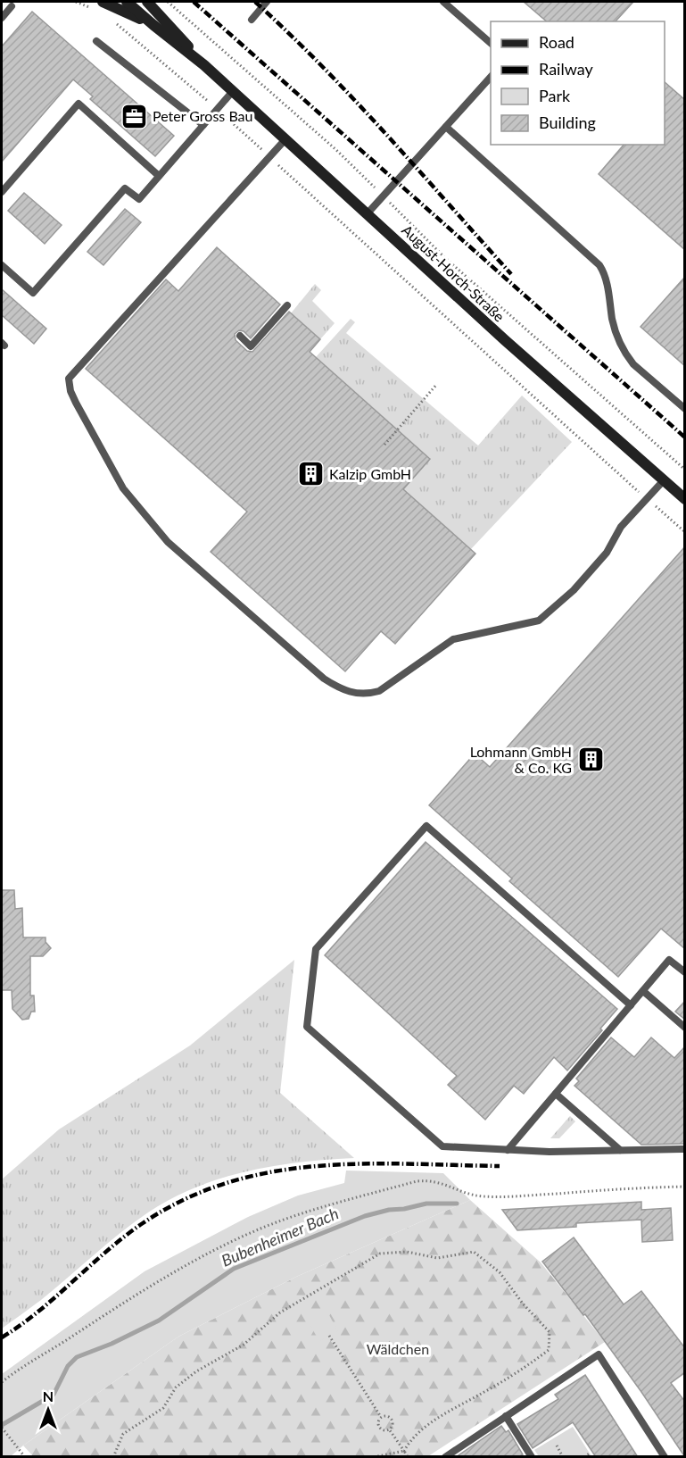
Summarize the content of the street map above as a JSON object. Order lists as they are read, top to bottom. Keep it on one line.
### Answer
{"streets":{"main road":["August-Horch-Straße"]},"water":["Bubenheimer Bach"],"parks":["Wäldchen"],"places":{"office":["Peter Gross Bau"],"building":["Kalzip GmbH","Lohmann GmbH & Co. KG"]},"legend":["Road","Railway","Park","Building"],"north":"top"}
